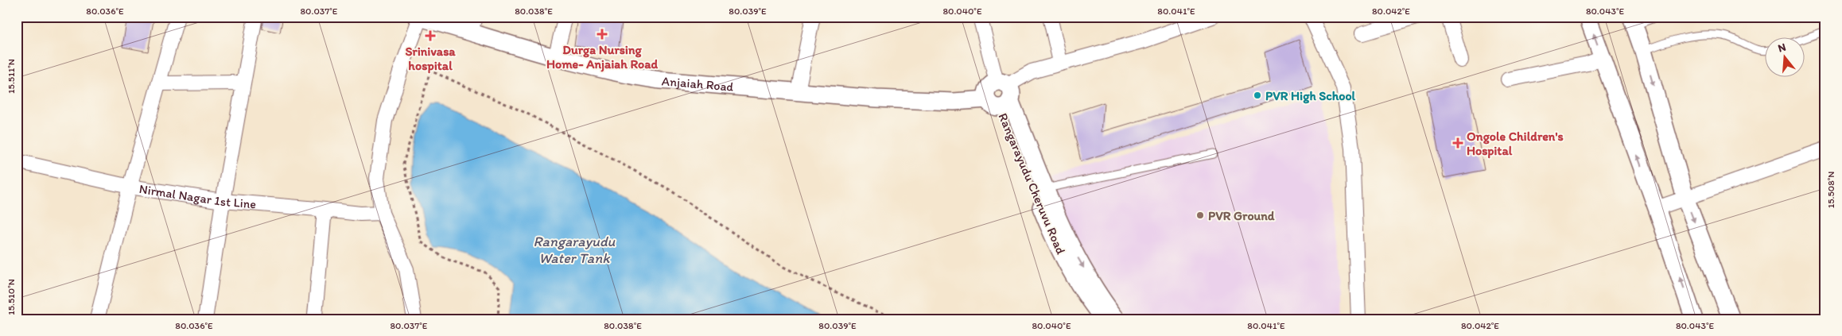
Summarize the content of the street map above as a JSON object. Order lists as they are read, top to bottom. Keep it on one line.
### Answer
{"streets":{"street":["Anjaiah Road","Rangarayudu Cheruvu Road","Nirmal Nagar 1st Line"]},"crossings":[["Anjaiah Road","Rangarayudu Cheruvu Road"]],"water":["Rangarayudu Water Tank"],"places":{"health":["Durga Nursing Home- Anjaiah Road","Srinivasa hospital","Ongole Children's Hospital"],"other":["PVR High School","PVR Ground"]},"north":"top","coordinates":["80.036°E","80.037°E","80.038°E","80.039°E","80.040°E","80.041°E","80.042°E","80.043°E","15.511°N","15.508°N","15.510°N"]}
